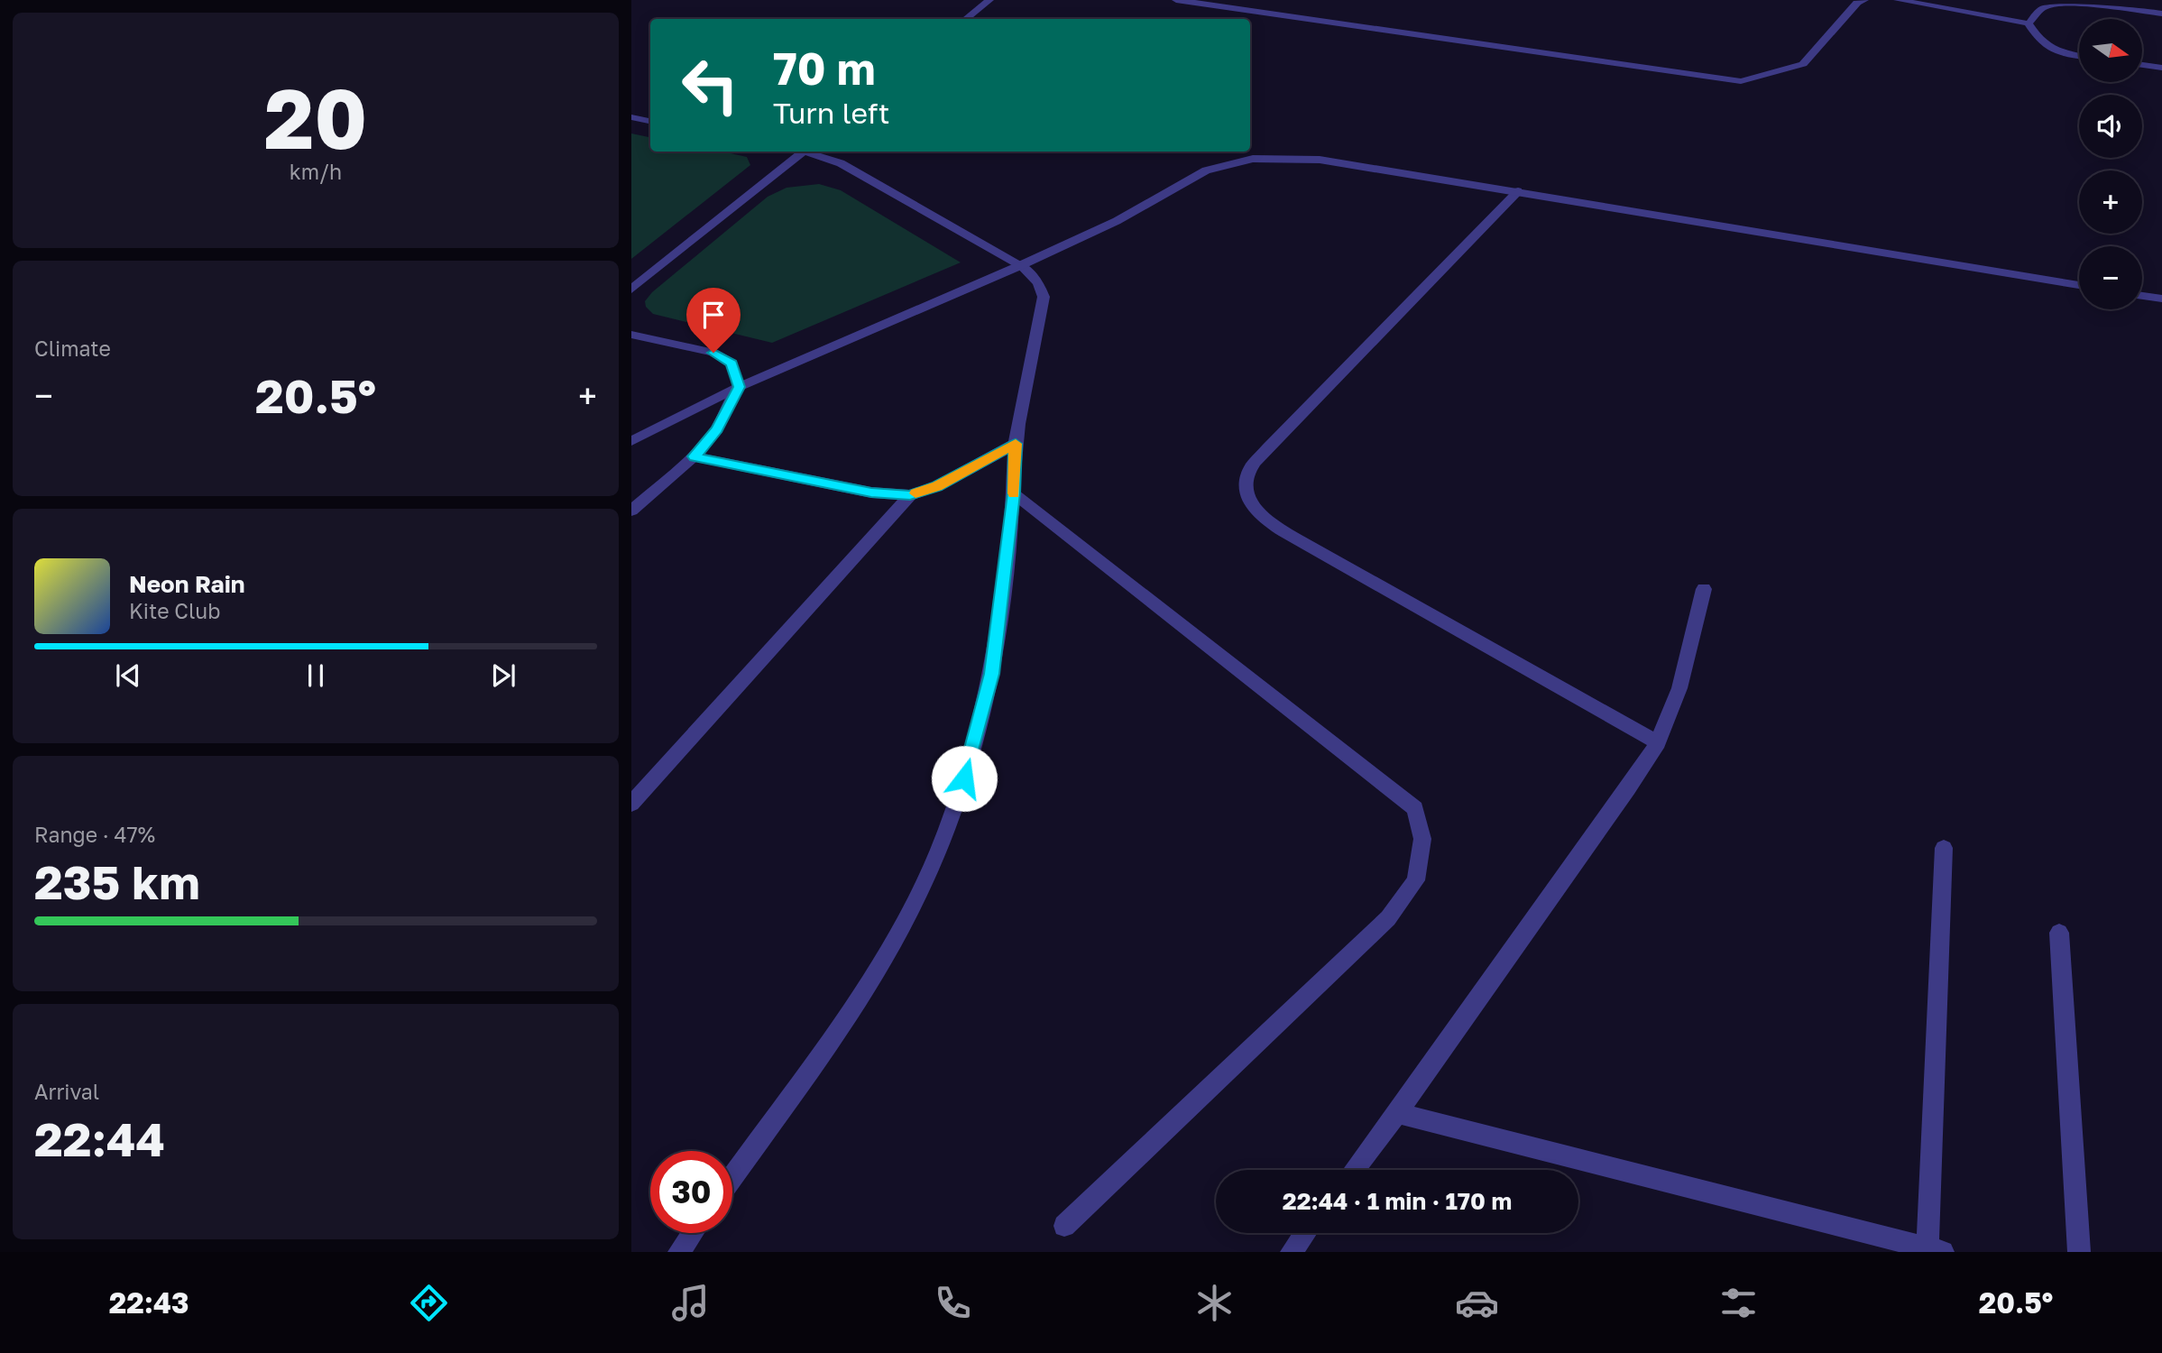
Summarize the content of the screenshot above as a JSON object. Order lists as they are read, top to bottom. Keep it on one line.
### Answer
{"north":"right","page":{"tile":[["20","km/h"],"Climate",["Range · 47%","235 km"],["Arrival","22:44"]],"map_buttons":["+","−"],"turn":["70 m","Turn left"],"heat":["−","20.5°","+"],"song":["Neon Rain","Kite Club"],"limit":"30","trip":"22:44 · 1 min · 170 m","tabs":["22:43","20.5°"]}}
